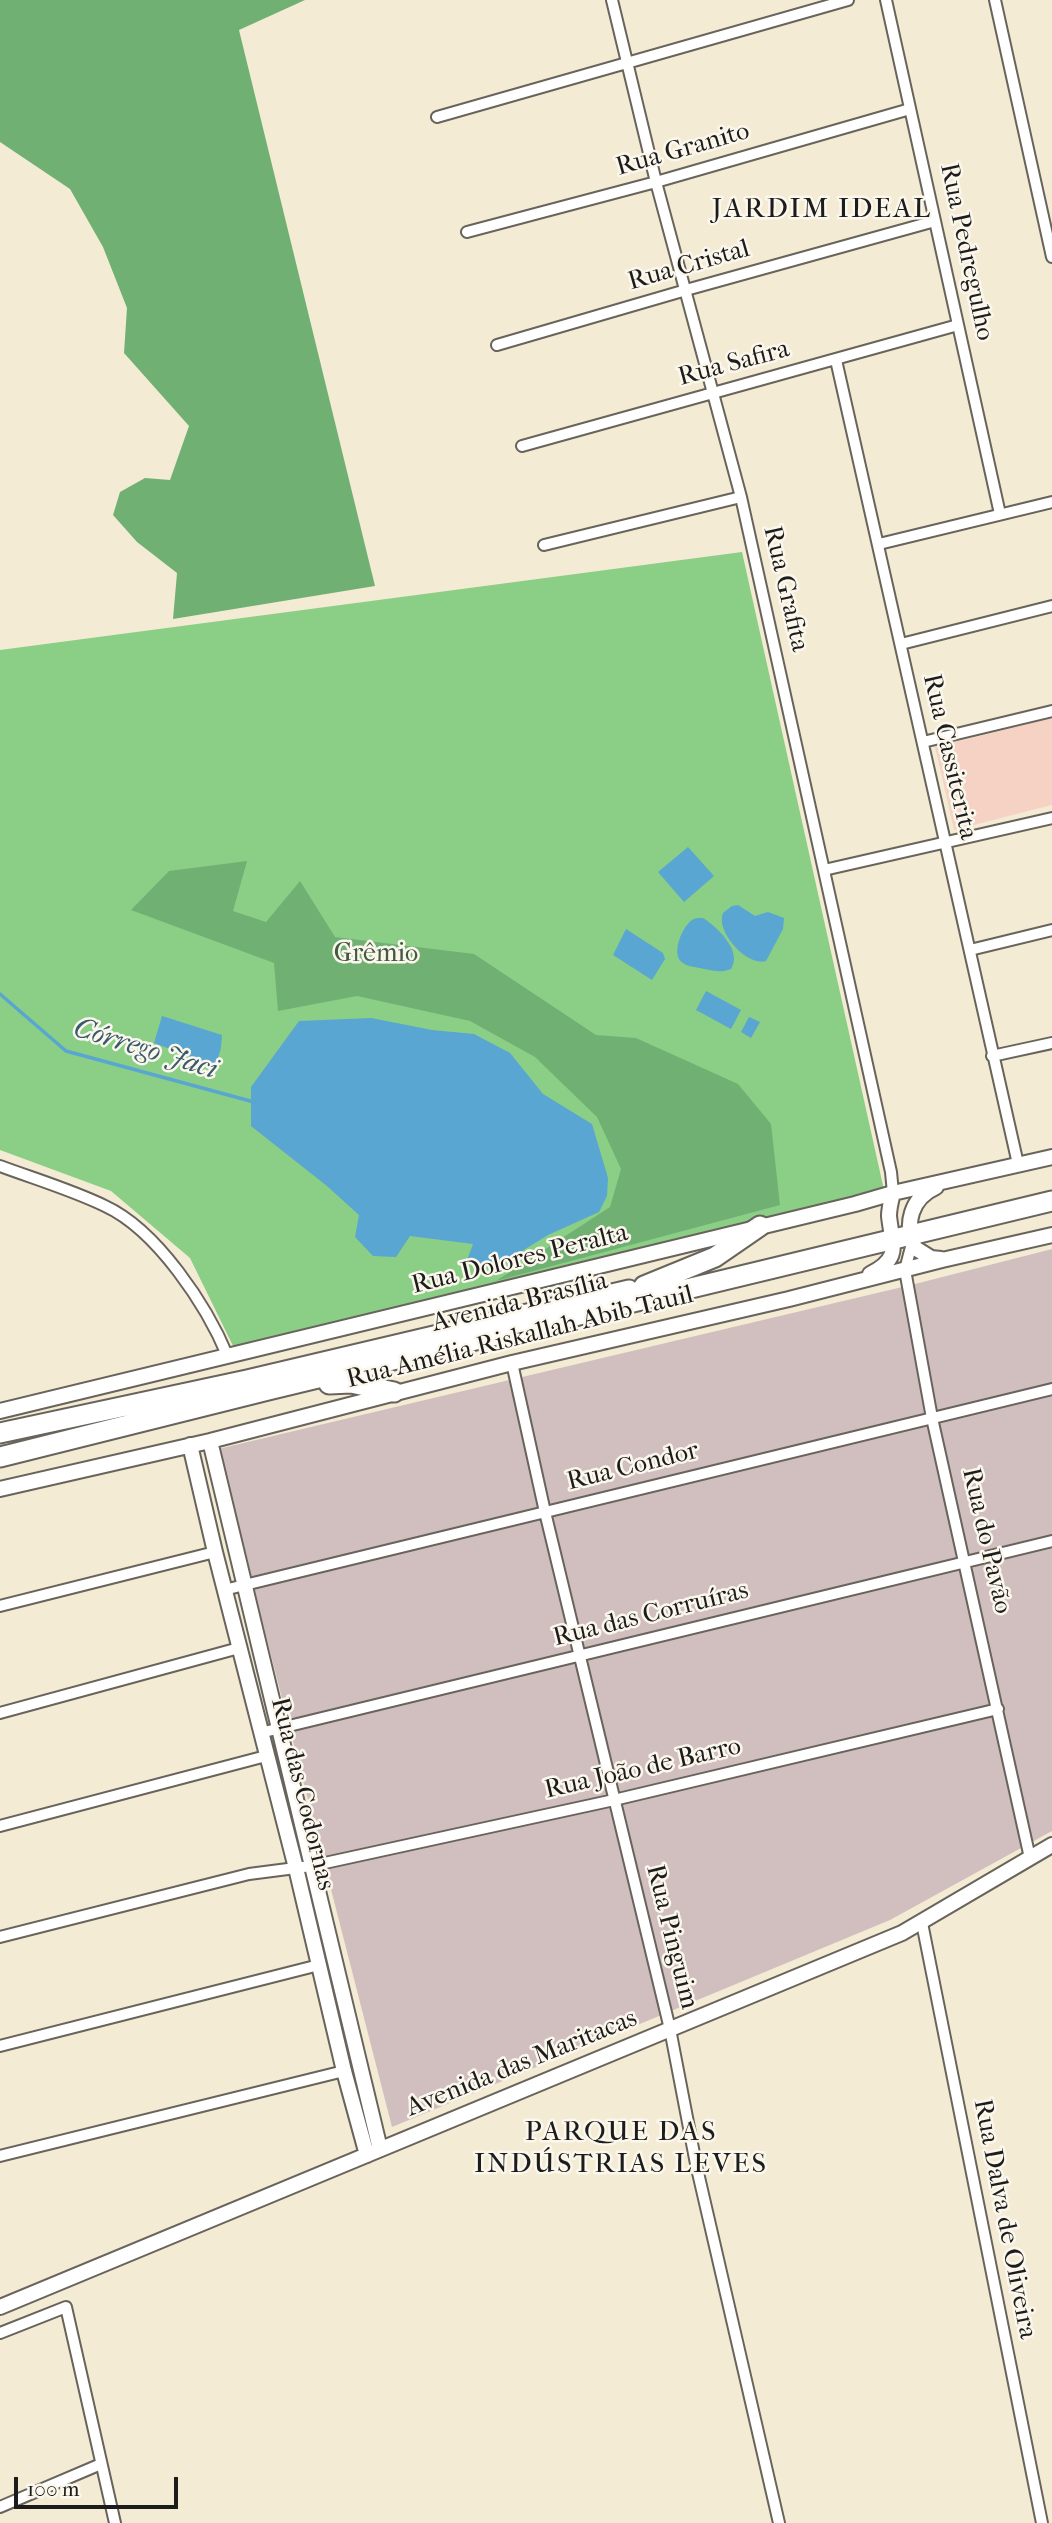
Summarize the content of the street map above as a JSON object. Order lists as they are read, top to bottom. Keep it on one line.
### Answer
{"streets":{"highway":["Avenida Brasília"],"street":["Rua Granito","Rua Pedregulho","Rua Cristal","Rua Safira","Rua Grafita","Rua Cassiterita","Rua Dolores Peralta","Rua Amélia Riskallah Abib Tauil","Rua Condor","Rua do Pavão","Rua das Corruíras","Rua João de Barro","Rua das Codornas","Rua Pinguim","Avenida das Maritacas","Rua Dalva de Oliveira"]},"crossings":[["Rua Granito","Rua Pedregulho"],["Rua Granito","Rua Grafita"],["Rua Pedregulho","Rua Cristal"],["Rua Pedregulho","Rua Safira"],["Rua Cristal","Rua Grafita"],["Rua Safira","Rua Grafita"],["Rua Safira","Rua Cassiterita"],["Rua Grafita","Rua Dolores Peralta"],["Rua Cassiterita","Rua Dolores Peralta"],["Avenida Brasília","Rua do Pavão"],["Rua Amélia Riskallah Abib Tauil","Rua do Pavão"],["Rua Amélia Riskallah Abib Tauil","Rua das Codornas"],["Rua Amélia Riskallah Abib Tauil","Rua Pinguim"],["Rua Condor","Rua do Pavão"],["Rua Condor","Rua das Codornas"],["Rua Condor","Rua Pinguim"],["Rua do Pavão","Rua das Corruíras"],["Rua do Pavão","Rua João de Barro"],["Rua do Pavão","Avenida das Maritacas"],["Rua das Corruíras","Rua das Codornas"],["Rua das Corruíras","Rua Pinguim"],["Rua João de Barro","Rua das Codornas"],["Rua João de Barro","Rua Pinguim"],["Rua das Codornas","Avenida das Maritacas"],["Rua Pinguim","Avenida das Maritacas"],["Avenida das Maritacas","Rua Dalva de Oliveira"]],"districts":["JARDIM IDEAL","PARQUE DAS INDÚSTRIAS LEVES"],"water":["Córrego Jaci"],"parks":["Grêmio"],"scale_bar":"100 m"}
